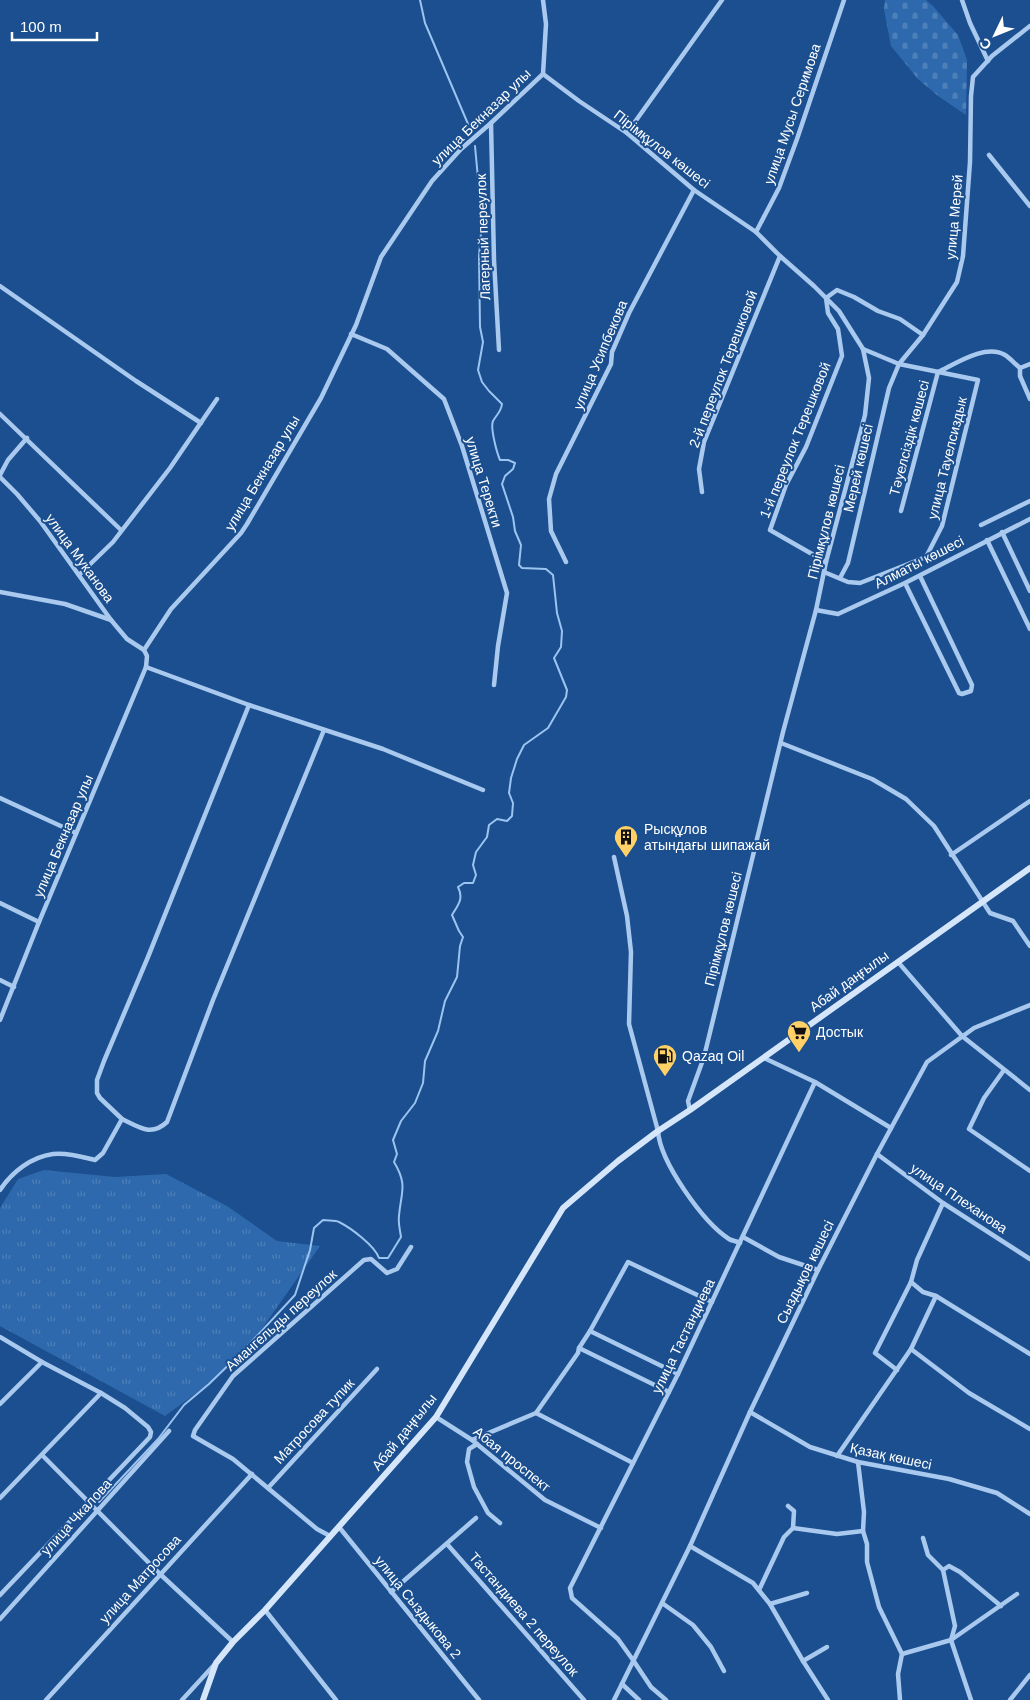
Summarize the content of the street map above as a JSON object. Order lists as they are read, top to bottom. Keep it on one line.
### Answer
{"streets":{"street":["улица Мусы Серимова","улица Бекназар улы","Пірімқұлов көшесі","улица Мерей","Лагерный переулок","улица Усипбекова","2-й переулок Терешковой","Тәуелсіздік көшесі","1-й переулок Терешковой","улица Тауелсиздык","Мерей көшесі","улица Теректи","улица Муканова","Алматы көшесі","Абай даңғылы","улица Плеханова","Сыздықов көшесі","Амангельды переулок","улица Тастандиева","Матросова тупик","Қазақ көшесі","Абая проспект","улица Чкалова","улица Матросова","улица Сыздыкова 2","Тастандиева 2 переулок"]},"crossings":[["улица Мусы Серимова","Пірімқұлов көшесі"],["улица Бекназар улы","Пірімқұлов көшесі"],["улица Бекназар улы","Лагерный переулок"],["улица Бекназар улы","улица Теректи"],["улица Бекназар улы","улица Муканова"],["Пірімқұлов көшесі","улица Усипбекова"],["Пірімқұлов көшесі","2-й переулок Терешковой"],["Пірімқұлов көшесі","1-й переулок Терешковой"],["Пірімқұлов көшесі","улица Тауелсиздык"],["Пірімқұлов көшесі","Алматы көшесі"],["Пірімқұлов көшесі","Абай даңғылы"],["улица Мерей","улица Тауелсиздык"],["улица Мерей","Мерей көшесі"],["Тәуелсіздік көшесі","улица Тауелсиздык"],["улица Тауелсиздык","Мерей көшесі"],["Абай даңғылы","Амангельды переулок"],["Абай даңғылы","Абая проспект"],["Абай даңғылы","улица Сыздыкова 2"],["улица Плеханова","Сыздықов көшесі"],["Сыздықов көшесі","улица Тастандиева"],["Сыздықов көшесі","Қазақ көшесі"],["Амангельды переулок","Матросова тупик"],["Амангельды переулок","улица Матросова"],["улица Тастандиева","Абая проспект"]],"places":{"building":["Рысқұлов атындағы шипажай"],"supermarket":["Достык"],"fuel station":["Qazaq Oil"]},"scale_bar":"100 m","north":"bottom left"}
